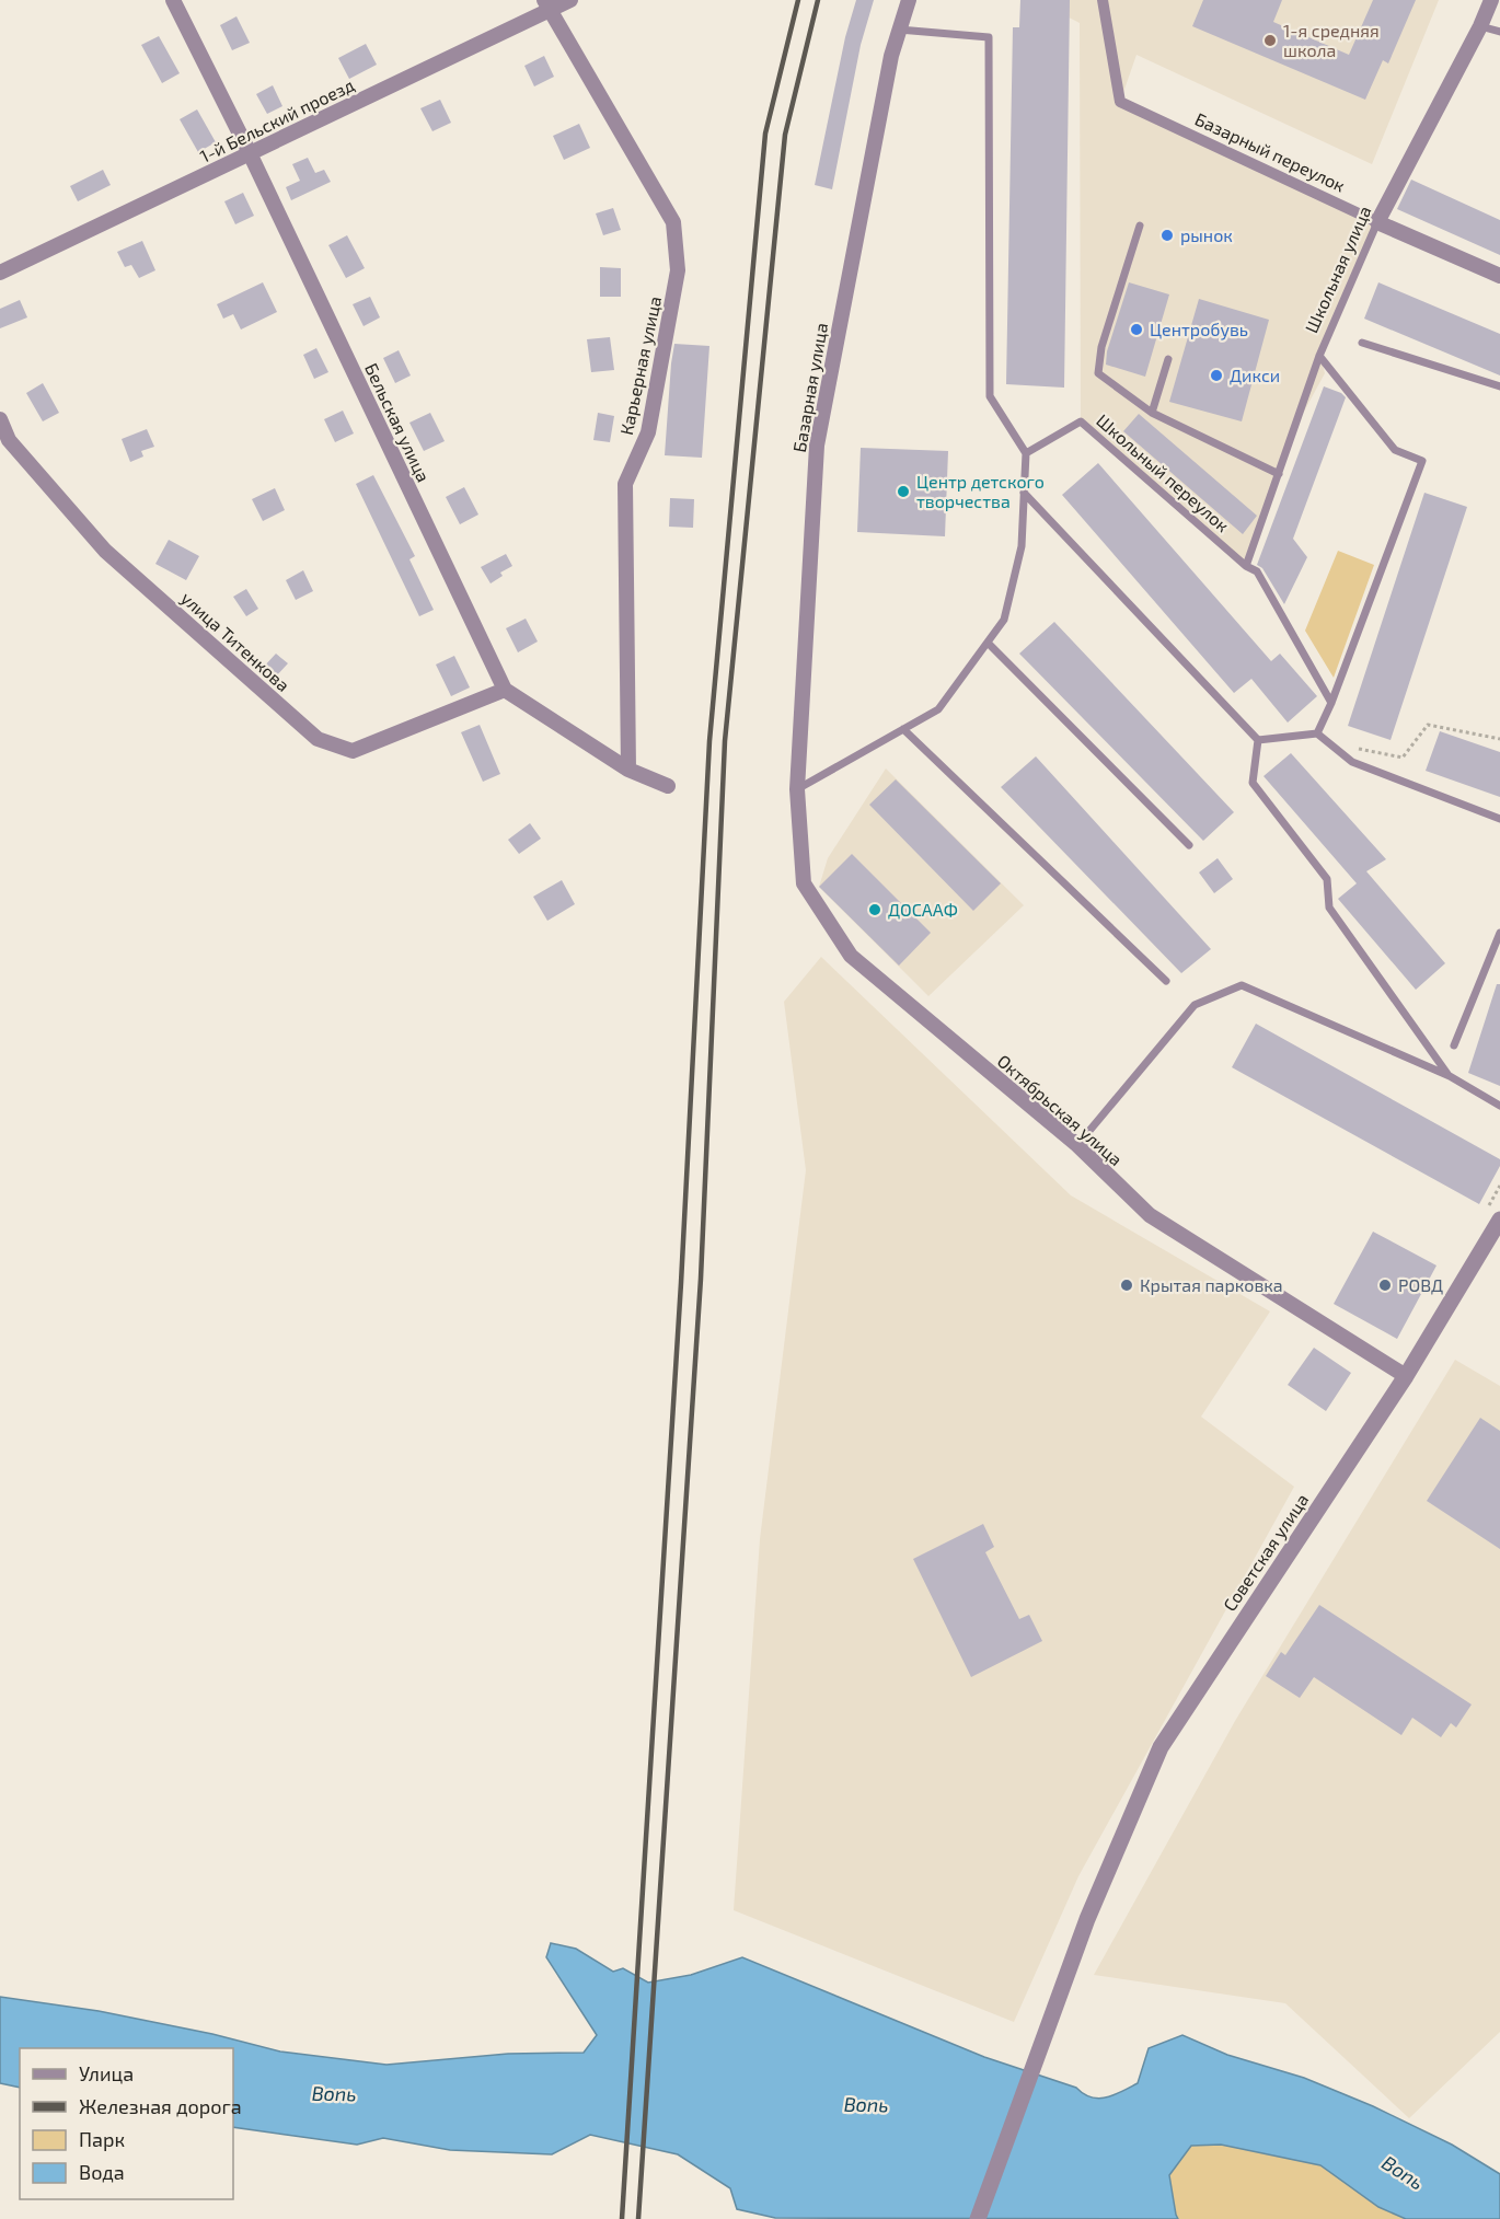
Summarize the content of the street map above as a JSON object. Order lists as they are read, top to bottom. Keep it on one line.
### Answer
{"streets":{"street":["1-й Бельский проезд","Базарный переулок","Школьная улица","Карьерная улица","Базарная улица","Бельская улица","улица Титенкова","Октябрьская улица","Советская улица"],"lane":["Школьный переулок"]},"crossings":[["1-й Бельский проезд","Карьерная улица"],["1-й Бельский проезд","Бельская улица"],["Базарный переулок","Школьная улица"],["Школьная улица","Школьный переулок"],["Базарная улица","Октябрьская улица"],["Бельская улица","улица Титенкова"],["Октябрьская улица","Советская улица"]],"water":["Вопь"],"places":["1-я средняя школа","рынок","Центробувь","Дикси","Центр детского творчества","ДОСААФ","Крытая парковка","РОВД"],"legend":["Улица","Железная дорога","Парк","Вода"]}
